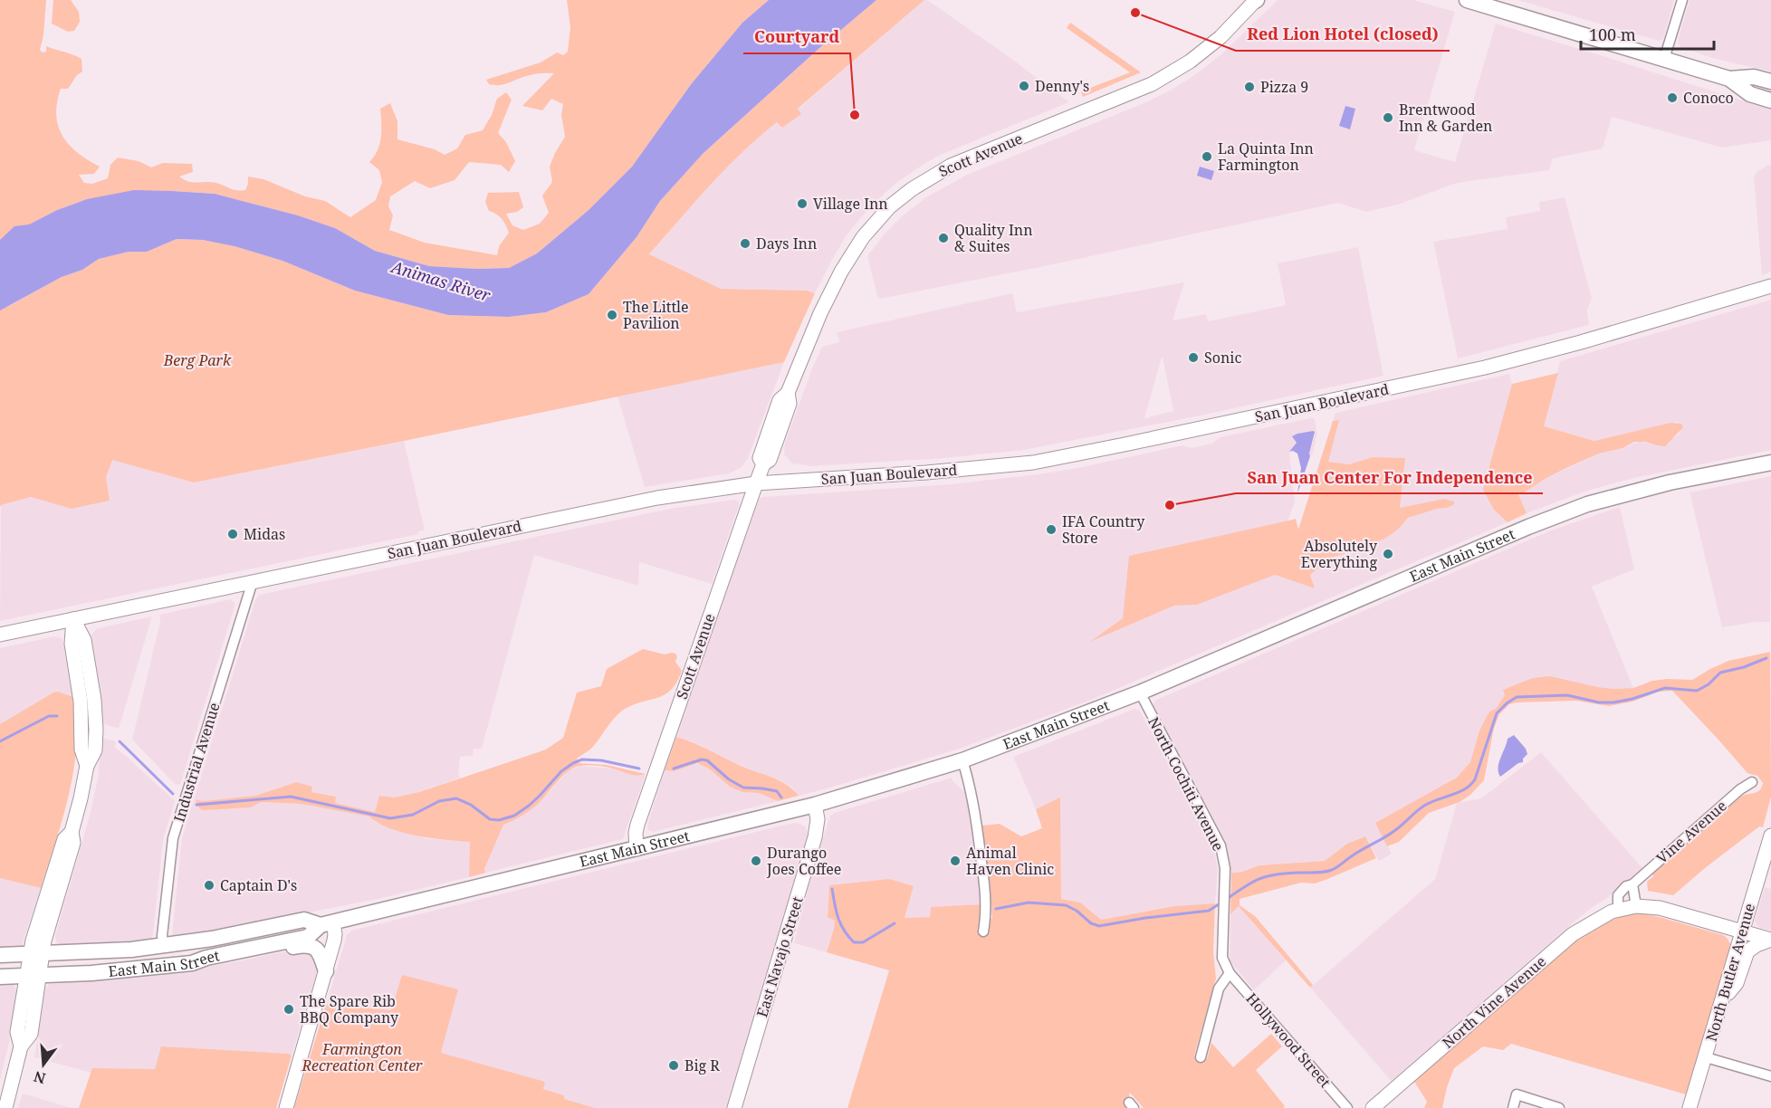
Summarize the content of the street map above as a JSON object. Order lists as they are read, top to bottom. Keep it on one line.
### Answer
{"streets":{"main road":["Scott Avenue","San Juan Boulevard","East Main Street","East Navajo Street","North Butler Avenue","North Vine Avenue"],"street":["Industrial Avenue","North Cochiti Avenue","Vine Avenue","Hollywood Street"]},"crossings":[["Scott Avenue","San Juan Boulevard"],["Scott Avenue","East Main Street"],["San Juan Boulevard","Industrial Avenue"],["East Main Street","Industrial Avenue"],["East Main Street","North Cochiti Avenue"],["East Main Street","East Navajo Street"],["North Cochiti Avenue","Hollywood Street"],["Vine Avenue","North Vine Avenue"]],"water":["Animas River"],"parks":["Berg Park","Farmington Recreation Center"],"places":["Red Lion Hotel (closed)","Denny's","Pizza 9","Conoco","Courtyard","Brentwood Inn & Garden","La Quinta Inn Farmington","Village Inn","Quality Inn & Suites","Days Inn","The Little Pavilion","Sonic","San Juan Center For Independence","IFA Country Store","Midas","Absolutely Everything","Durango Joes Coffee","Animal Haven Clinic","Captain D's","The Spare Rib BBQ Company","Big R"],"scale_bar":"100 m","north":"bottom"}
